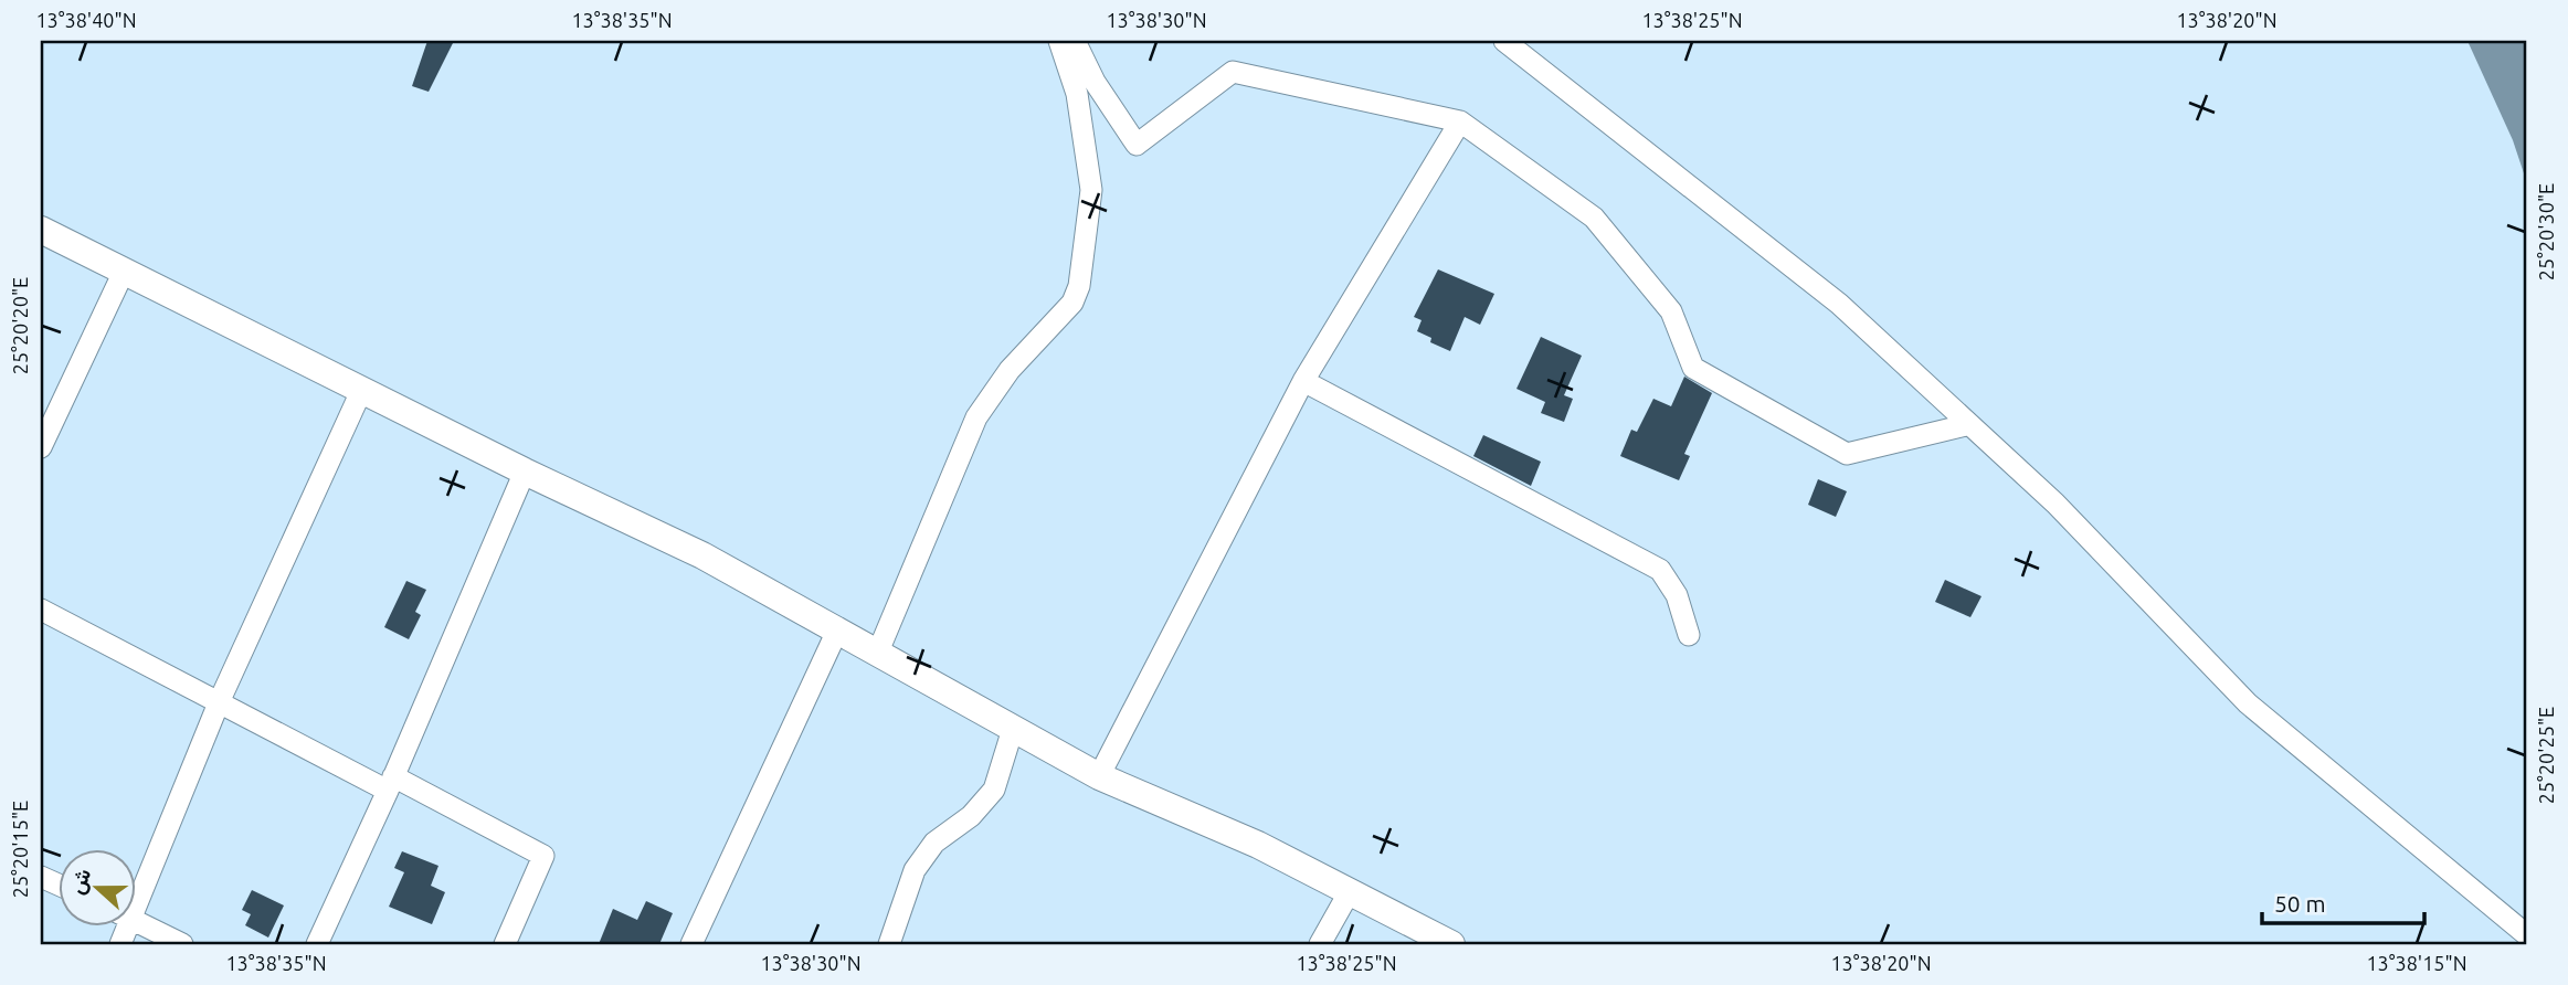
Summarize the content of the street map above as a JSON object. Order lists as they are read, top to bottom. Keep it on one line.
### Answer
{"scale_bar":"50 m","north":"left","coordinates":["13°38'40\"N","13°38'35\"N","13°38'30\"N","13°38'25\"N","13°38'20\"N","25°20'30\"E","25°20'20\"E","25°20'25\"E","25°20'15\"E","13°38'15\"N"]}
